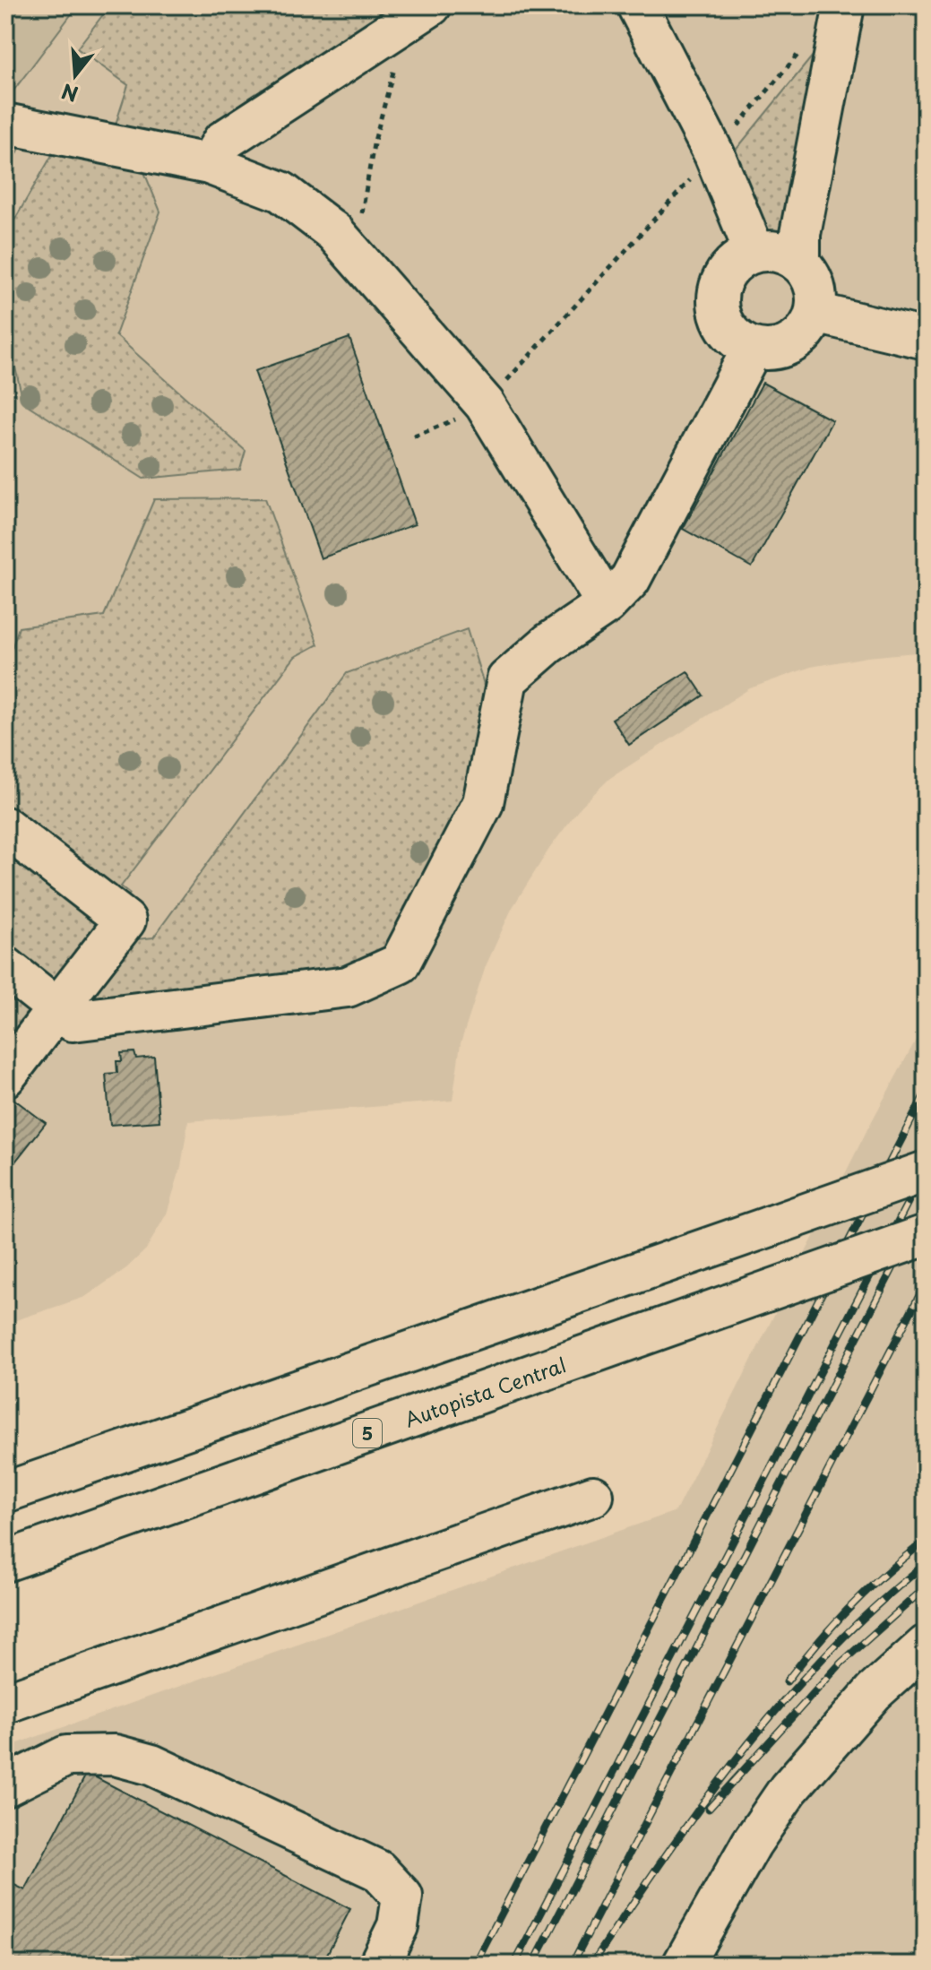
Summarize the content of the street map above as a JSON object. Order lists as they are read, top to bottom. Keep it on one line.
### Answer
{"streets":{"main road":["Autopista Central","5"]},"north":"bottom"}
